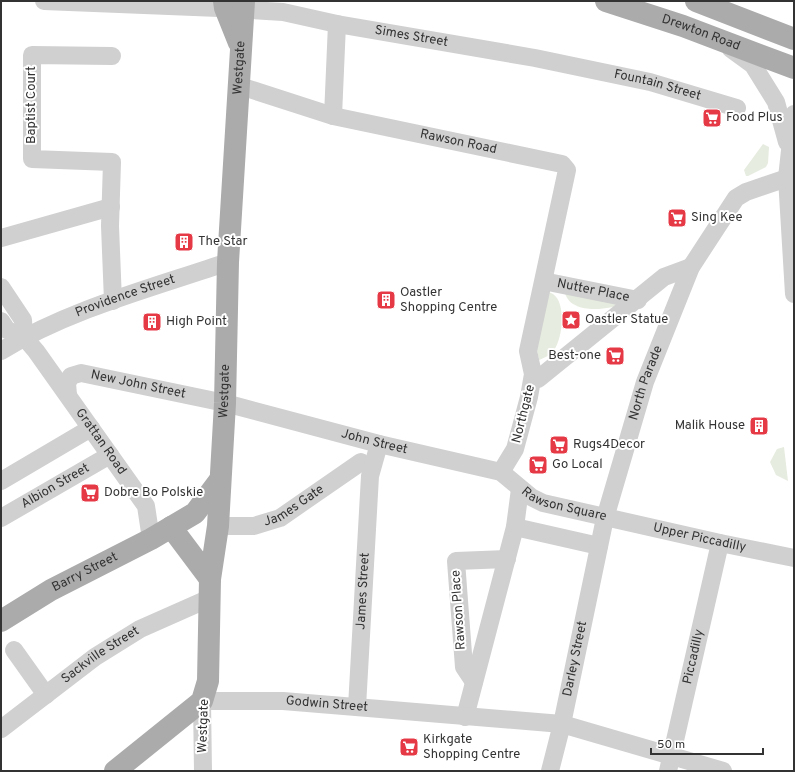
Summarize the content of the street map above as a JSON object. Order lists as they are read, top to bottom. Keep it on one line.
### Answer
{"streets":{"main road":["Drewton Road","Westgate","Barry Street"],"street":["Simes Street","Fountain Street","Baptist Court","Rawson Road","Nutter Place","Providence Street","North Parade","New John Street","Northgate","Grattan Road","John Street","Albion Street","James Gate","Rawson Square","Upper Piccadilly","James Street","Rawson Place","Sackville Street","Piccadilly","Darley Street","Godwin Street"]},"crossings":[["Simes Street","Westgate"],["Simes Street","Fountain Street"],["Westgate","Rawson Road"],["Westgate","Providence Street"],["Westgate","New John Street"],["Westgate","John Street"],["Westgate","James Gate"],["Westgate","Barry Street"],["Westgate","Sackville Street"],["Westgate","Godwin Street"],["Rawson Road","Nutter Place"],["Rawson Road","Northgate"],["Nutter Place","Northgate"],["Providence Street","Grattan Road"],["North Parade","Northgate"],["North Parade","Rawson Square"],["North Parade","Upper Piccadilly"],["New John Street","Grattan Road"],["New John Street","John Street"],["Northgate","John Street"],["Grattan Road","Albion Street"],["Grattan Road","Barry Street"],["John Street","Rawson Square"],["John Street","James Street"],["James Gate","James Street"],["Rawson Square","Upper Piccadilly"],["Rawson Square","Rawson Place"],["Rawson Square","Darley Street"],["Upper Piccadilly","Piccadilly"],["James Street","Godwin Street"],["Rawson Place","Godwin Street"],["Piccadilly","Godwin Street"],["Darley Street","Godwin Street"]],"places":{"supermarket":["Food Plus","Sing Kee","Best-one","Rugs4Decor","Go Local","Dobre Bo Polskie","Kirkgate Shopping Centre"],"building":["The Star","Oastler Shopping Centre","High Point","Malik House"],"place":["Oastler Statue"]},"scale_bar":"50 m"}
